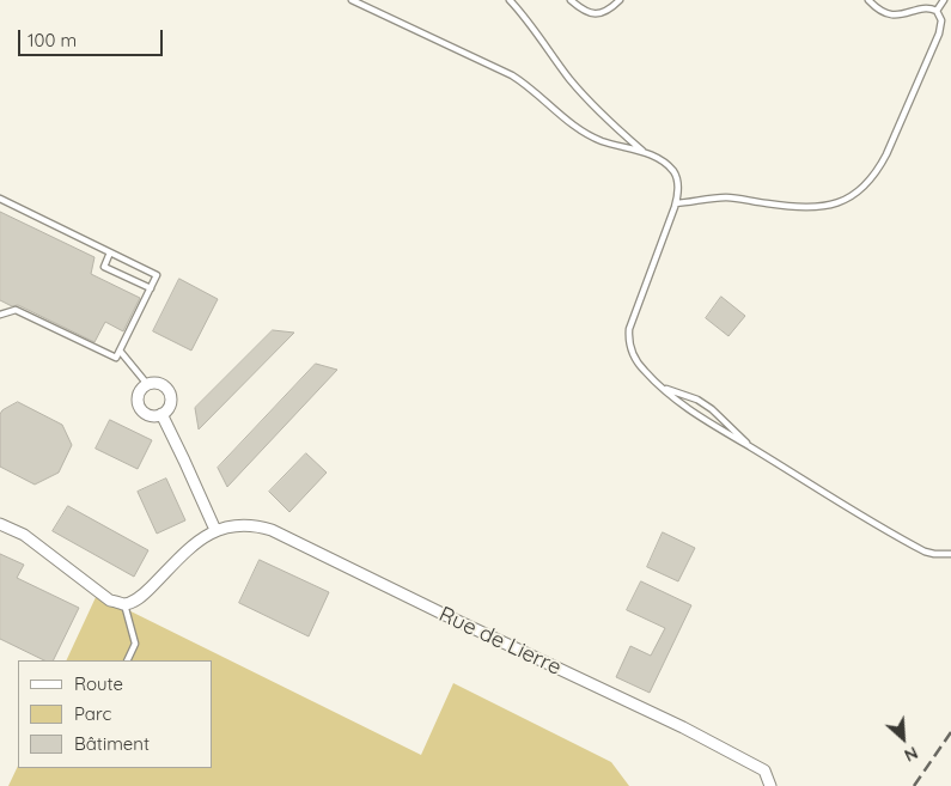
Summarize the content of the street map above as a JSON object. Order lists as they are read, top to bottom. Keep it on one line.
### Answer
{"streets":{"street":["Rue de Lierre"]},"legend":["Route","Parc","Bâtiment"],"scale_bar":"100 m","north":"bottom right"}
